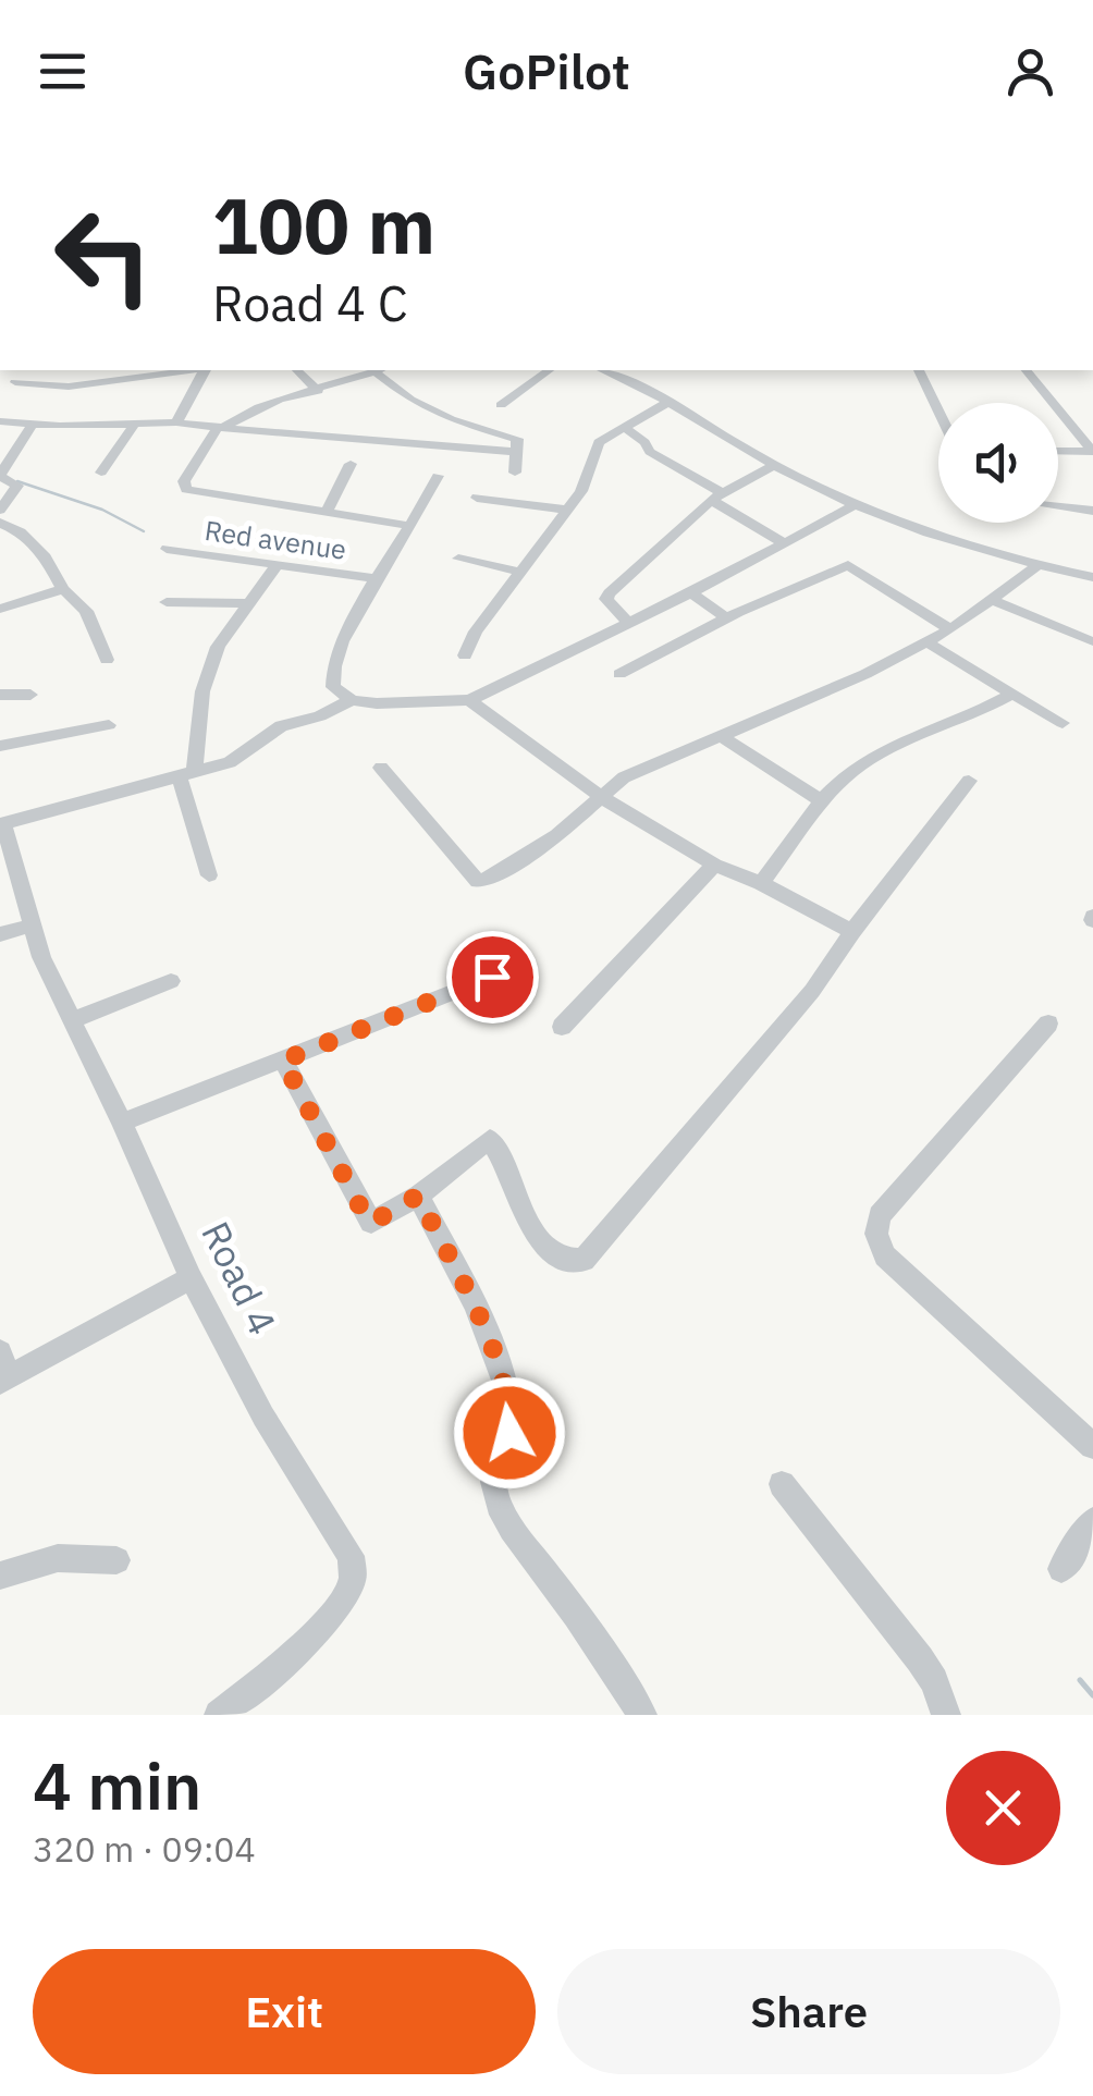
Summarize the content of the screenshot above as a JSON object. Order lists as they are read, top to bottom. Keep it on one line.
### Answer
{"streets":{"street":["Red avenue","Road 4"]},"page":{"header":"GoPilot","turn":["100 m","Road 4 C"],"heading":["4 min","320 m · 09:04"],"buttons":["Exit","Share"]}}
